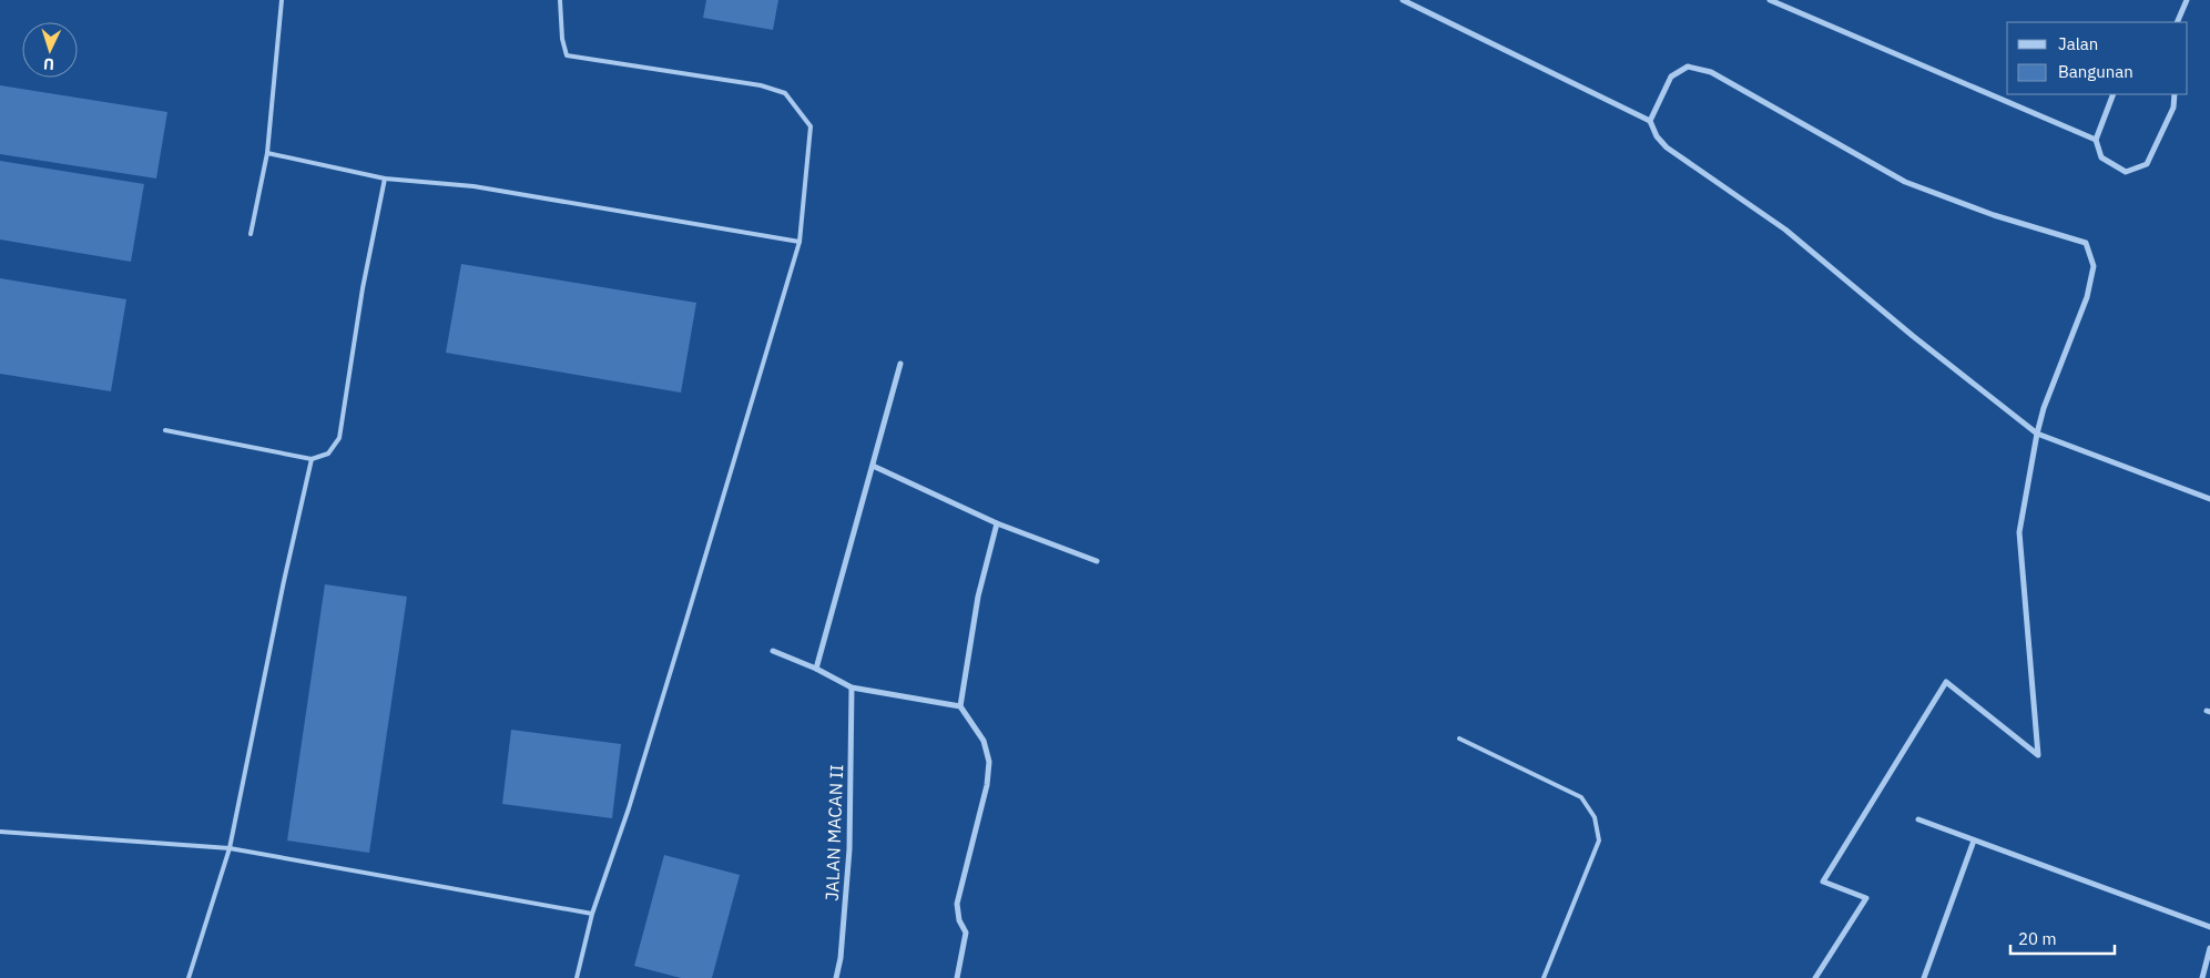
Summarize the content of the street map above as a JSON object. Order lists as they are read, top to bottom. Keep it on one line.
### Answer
{"streets":{"street":["JALAN MACAN II"]},"legend":["Jalan","Bangunan"],"scale_bar":"20 m","north":"bottom"}
